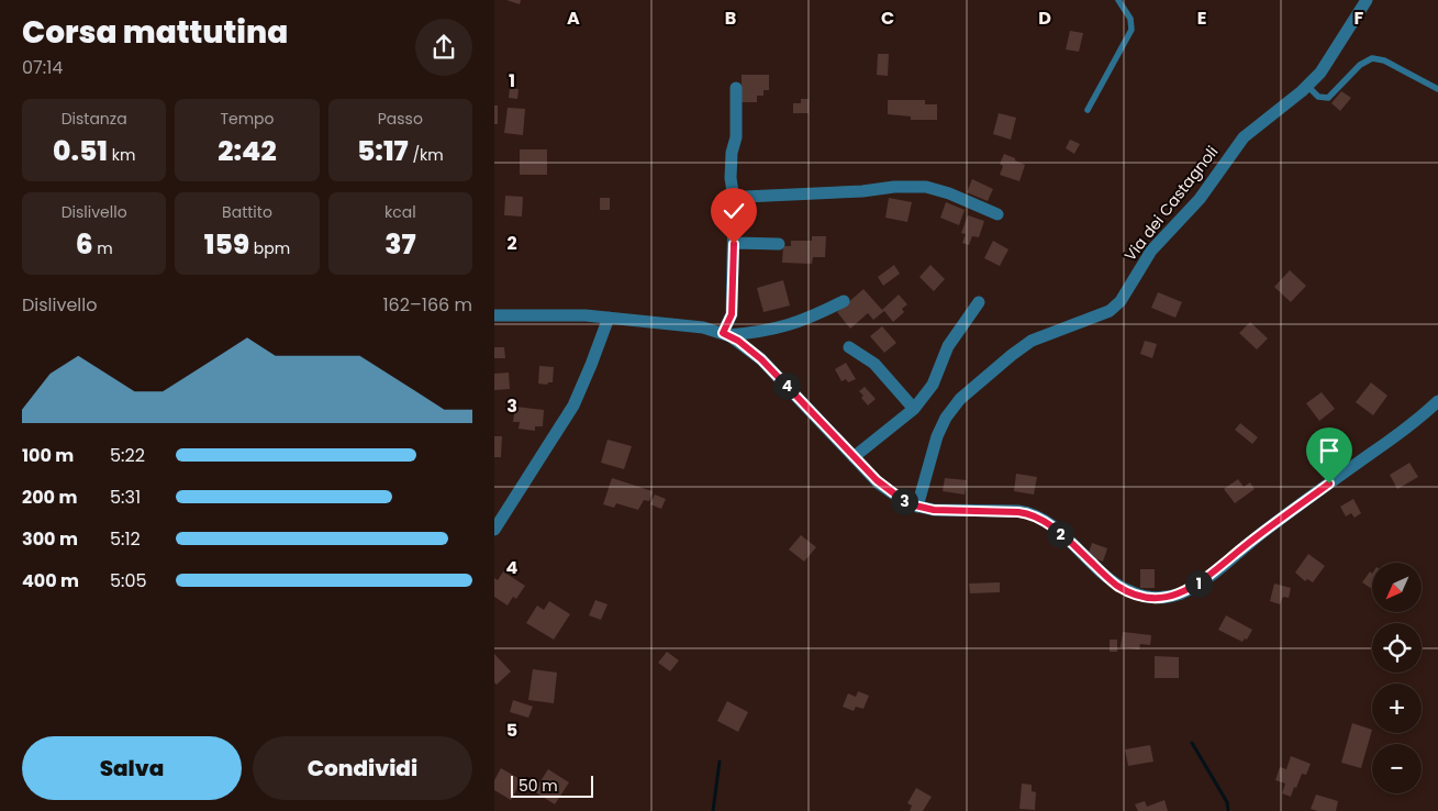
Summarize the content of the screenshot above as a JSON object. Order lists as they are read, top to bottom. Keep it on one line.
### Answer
{"streets":{"street":["Via dei Castagnoli"]},"scale_bar":"50 m","north":"bottom left","page":{"heading":["Corsa mattutina","07:14"],"stats":[["Distanza","0.51 km"],["Tempo","2:42"],["Passo","5:17 /km"],["Dislivello","6 m"],["Battito","159 bpm"],["kcal","37"]],"chart":["Dislivello","162–166 m"],"pins":["4","3","2","1"],"list":[{"name":"100 m","note":"5:22"},{"name":"200 m","note":"5:31"},{"name":"300 m","note":"5:12"},{"name":"400 m","note":"5:05"}],"map_buttons":["+","−"],"buttons":["Salva","Condividi"],"scale":"50 m"},"grid":{"columns":["A","B","C","D","E","F"],"rows":["1","2","3","4","5"]}}
